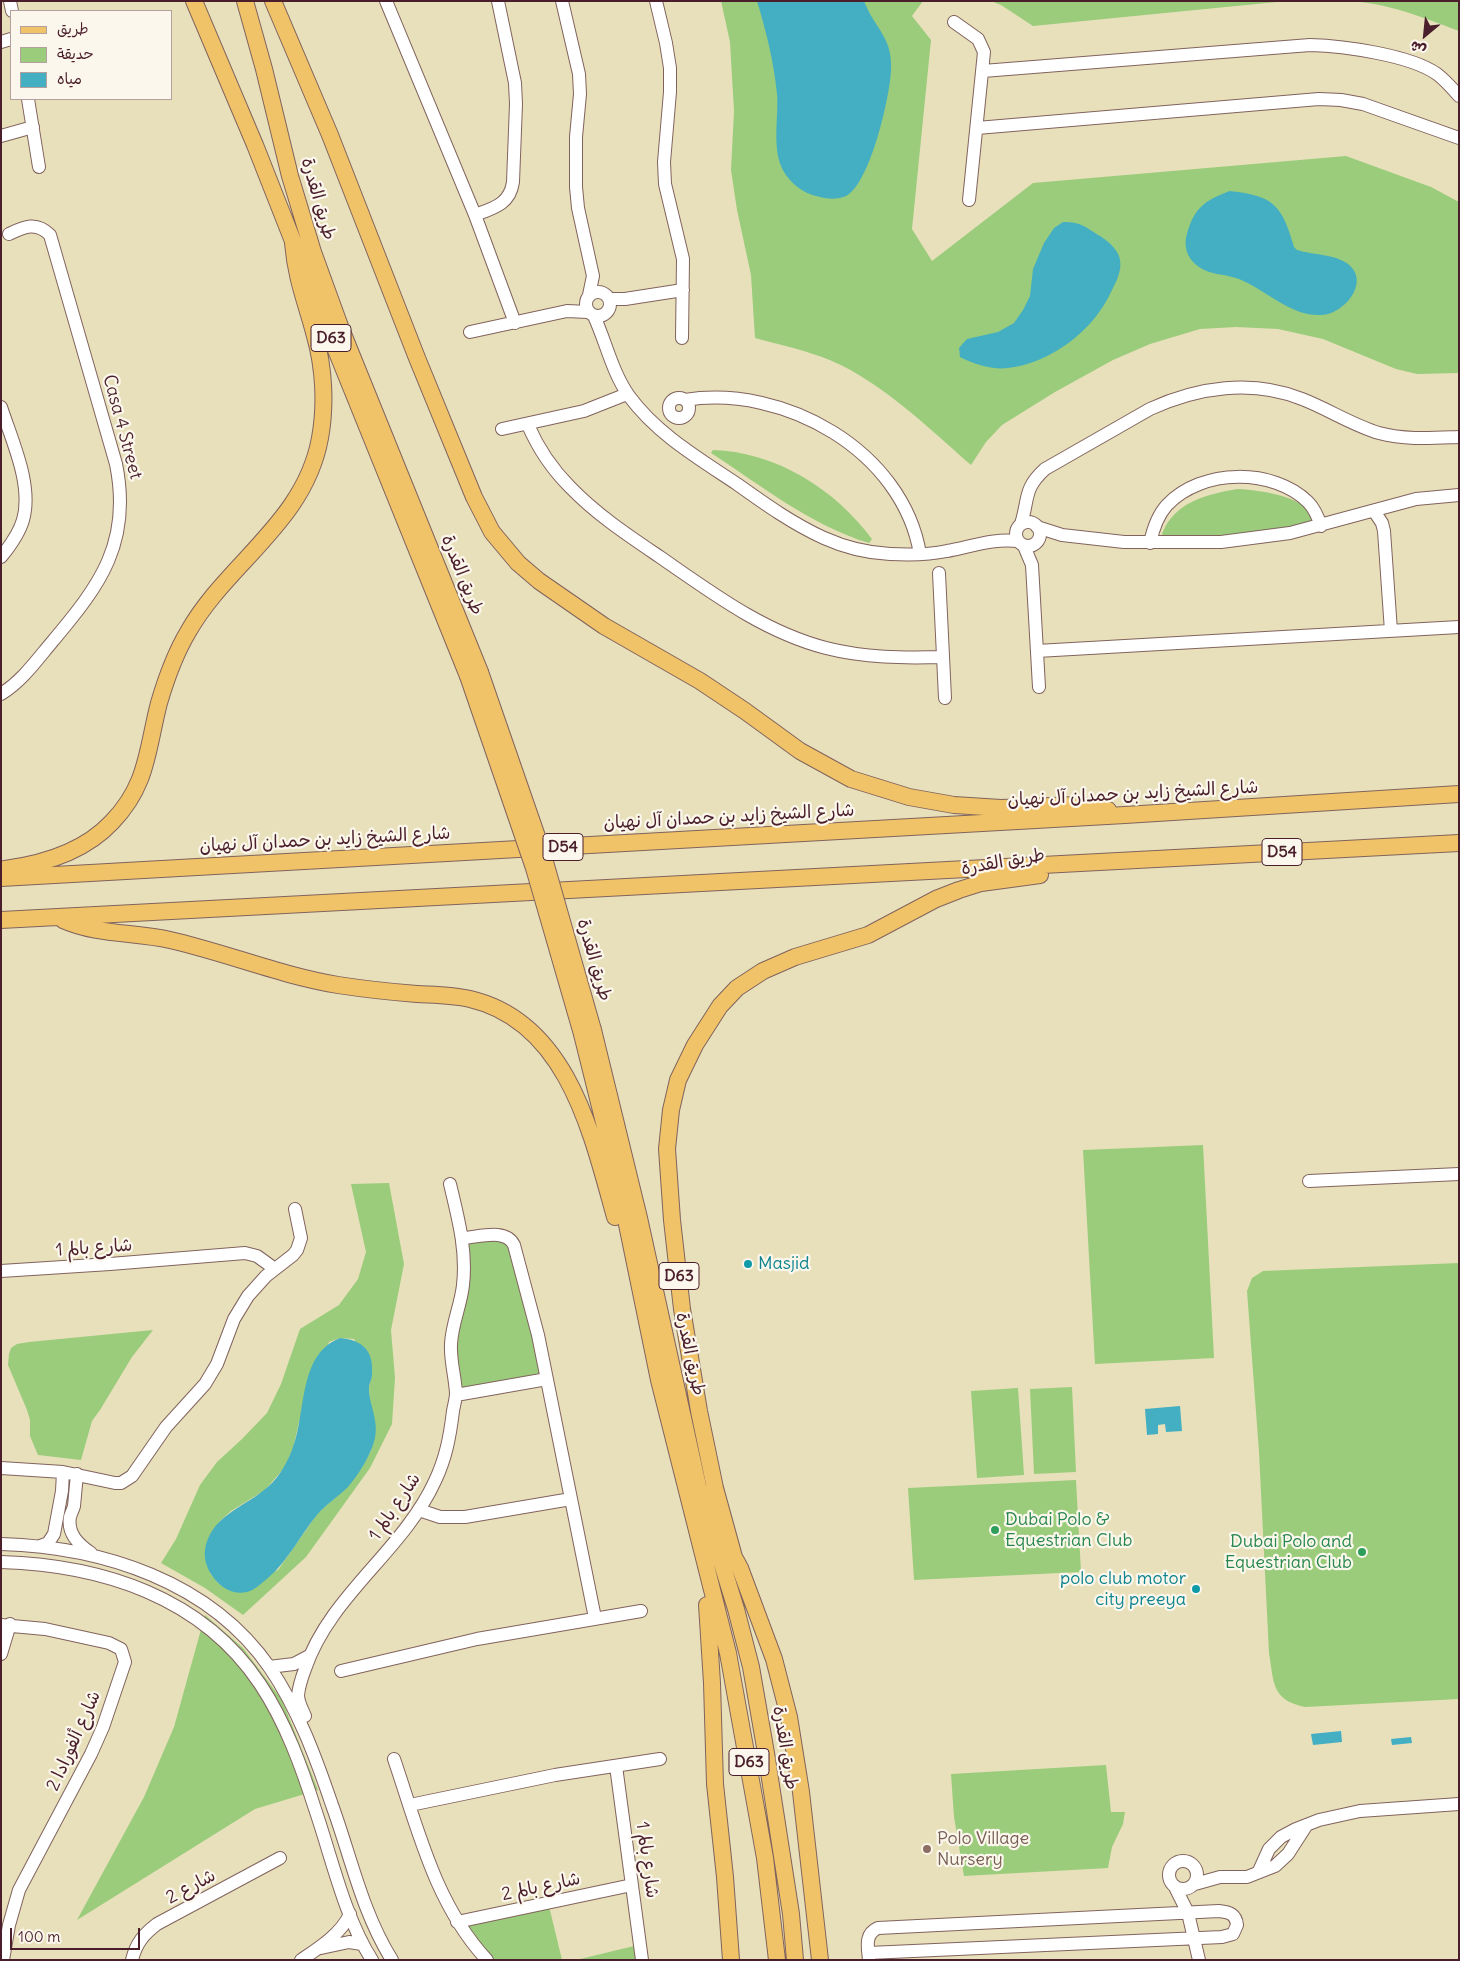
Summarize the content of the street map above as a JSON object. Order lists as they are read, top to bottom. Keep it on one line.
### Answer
{"streets":{"main road":["طريق القدرة","D63","شارع الشيخ زايد بن حمدان آل نهيان","D54"],"street":["Casa 4 Street","شارع بالم 1","شارع ألفورادا 2","شارع 2","شارع بالم 2"]},"crossings":[["طريق القدرة","D54"],["شارع بالم 1","شارع بالم 2"]],"places":["Masjid","Dubai Polo & Equestrian Club","Dubai Polo and Equestrian Club","polo club motor city preeya","Polo Village Nursery"],"legend":["طريق","حديقة","مياه"],"scale_bar":"100 m","north":"bottom left"}
